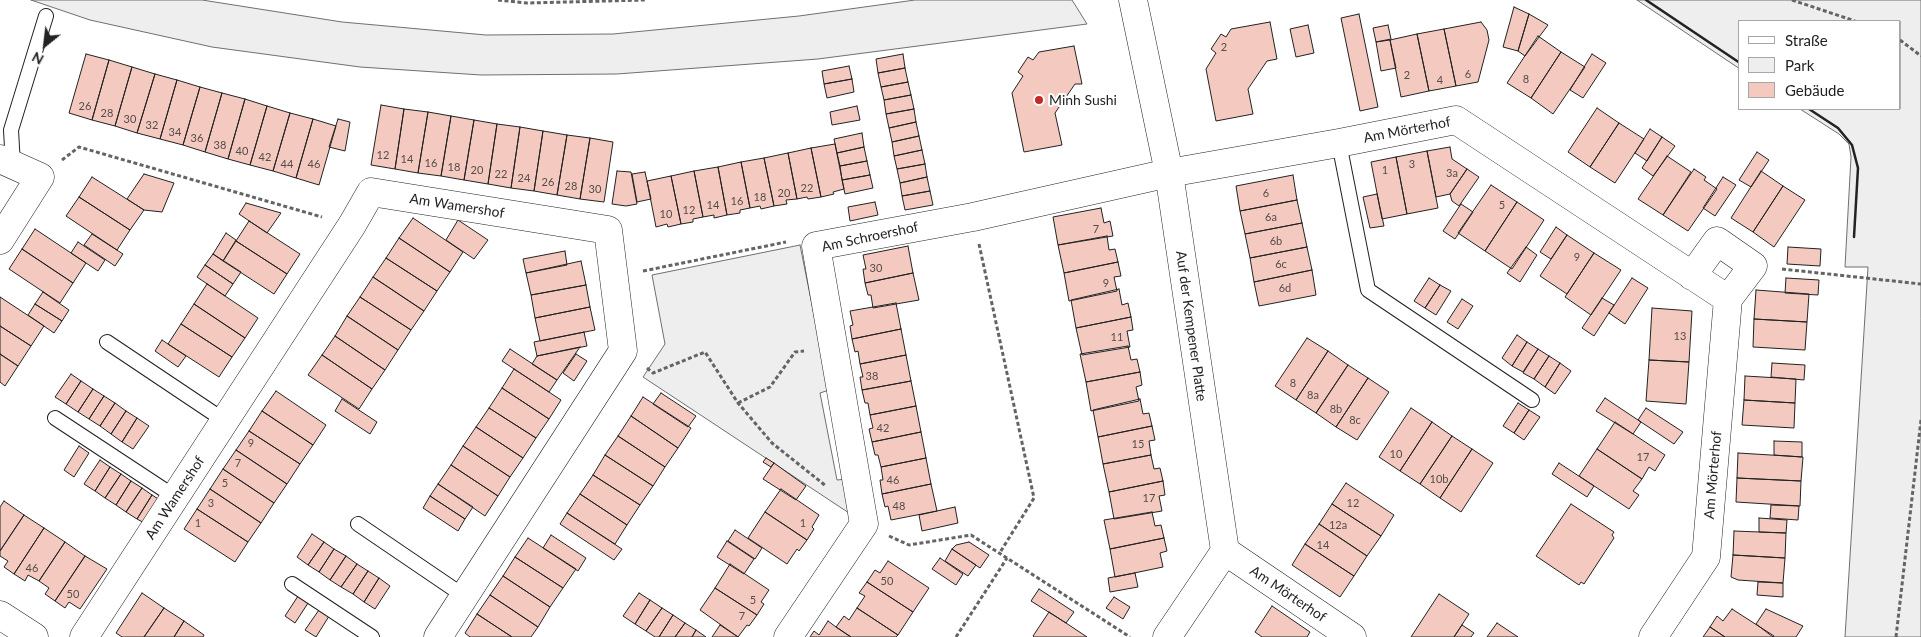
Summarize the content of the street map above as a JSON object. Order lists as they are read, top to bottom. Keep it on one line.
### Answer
{"streets":{"street":["Am Mörterhof","Am Wamershof","Am Schroershof","Auf der Kempener Platte"]},"crossings":[["Am Mörterhof","Am Schroershof"],["Am Mörterhof","Auf der Kempener Platte"],["Am Schroershof","Auf der Kempener Platte"]],"places":["Minh Sushi"],"house_numbers":["2","6","2","8","4","26","28","30","32","34","36","38","40","12","42","14","16","44","46","3","18","20","1","3a","22","24","26","28","22","30","20","6","18","16","14","5","12","10","6a","7","6b","9","6c","30","9","6d","13","11","38","8","8a","8b","8c","42","9","15","10","17","7","10b","46","5","17","3","12","48","1","1","12a","14","46","50","50","5","7"],"legend":["Straße","Park","Gebäude"],"north":"bottom left"}
